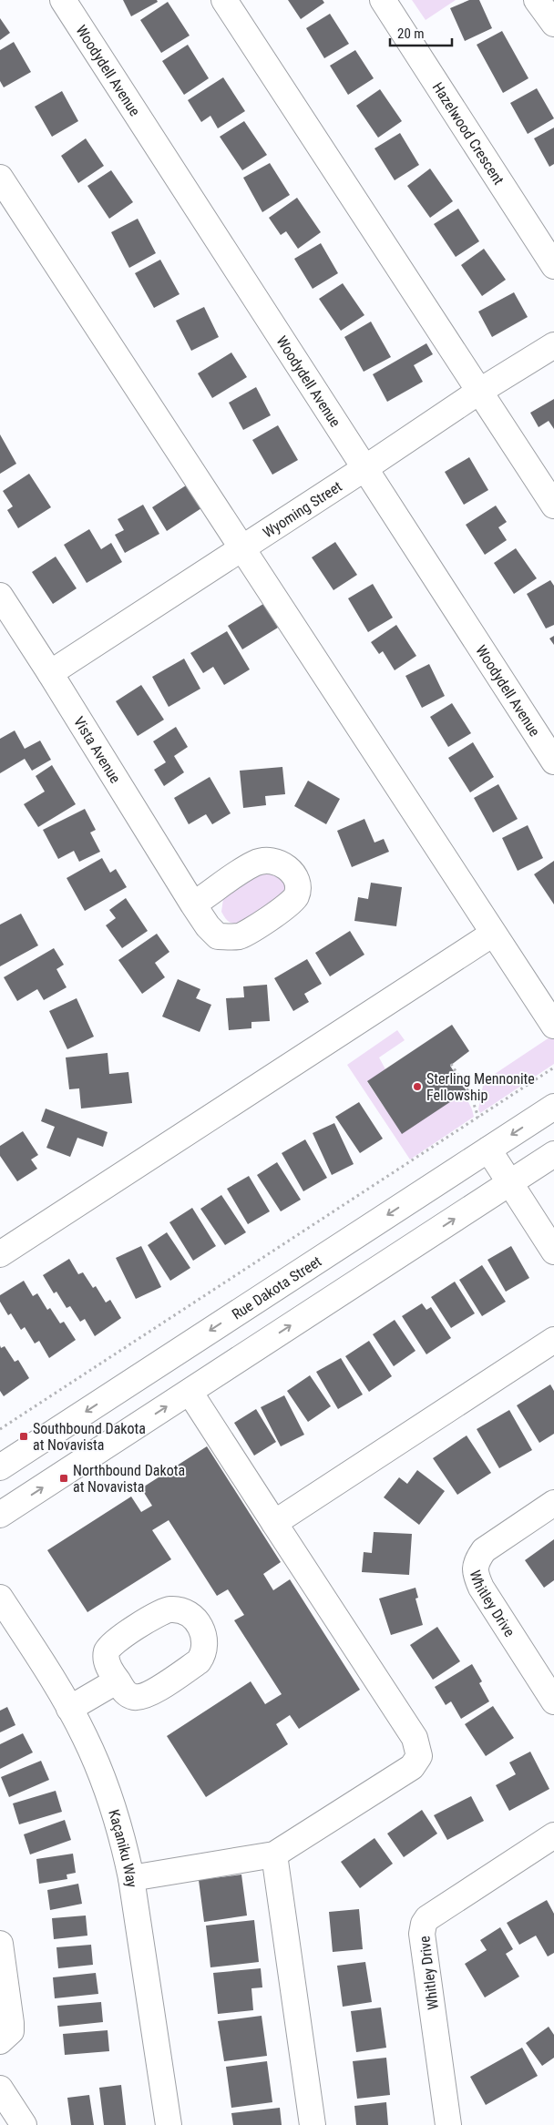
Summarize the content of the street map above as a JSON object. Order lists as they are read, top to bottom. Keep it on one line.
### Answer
{"streets":{"street":["Woodydell Avenue","Hazelwood Crescent","Wyoming Street","Vista Avenue","Rue Dakota Street","Whitley Drive","Kaçaniku Way"]},"crossings":[["Woodydell Avenue","Wyoming Street"],["Wyoming Street","Vista Avenue"]],"places":{"other":["Sterling Mennonite Fellowship"],"transit":["Southbound Dakota at Novavista","Northbound Dakota at Novavista"]},"scale_bar":"20 m"}
